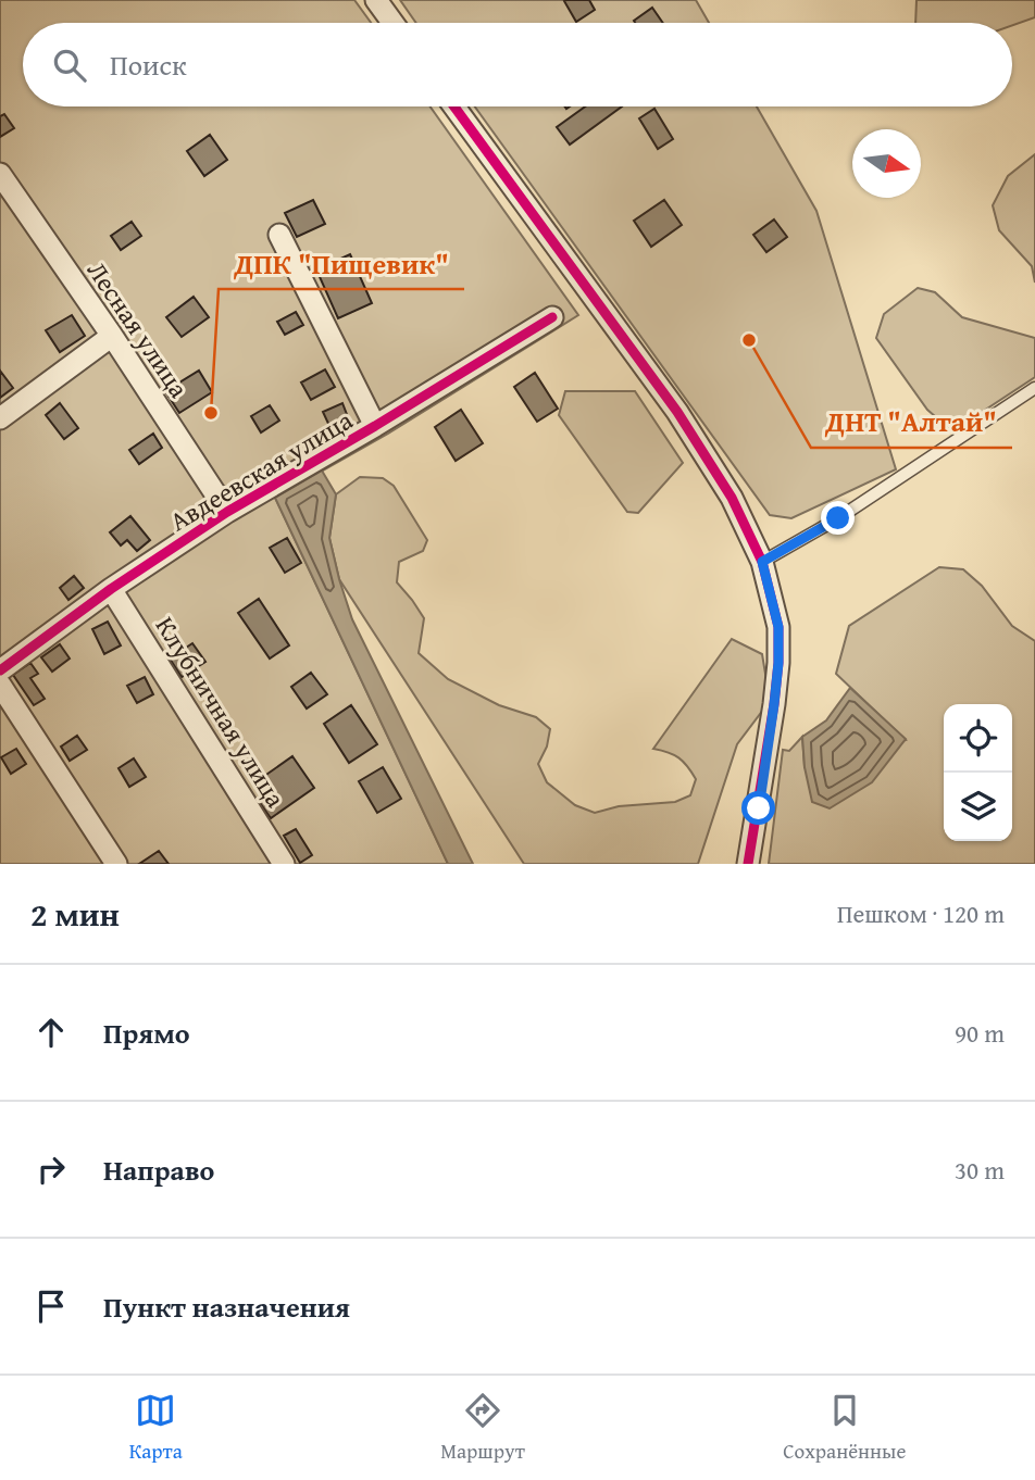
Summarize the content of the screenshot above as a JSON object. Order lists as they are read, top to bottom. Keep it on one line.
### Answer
{"streets":{"street":["Лесная улица","Авдеевская улица","Клубничная улица"]},"crossings":[["Лесная улица","Авдеевская улица"],["Авдеевская улица","Клубничная улица"]],"places":["ДНТ \"Алтай\"","ДПК \"Пищевик\""],"north":"right","page":{"search":"Поиск","heading":["2 мин","Пешком · 120 m"],"list":[["Прямо","90 m"],["Направо","30 m"],"Пункт назначения"],"nav":["Карта","Маршрут","Сохранённые"]}}
